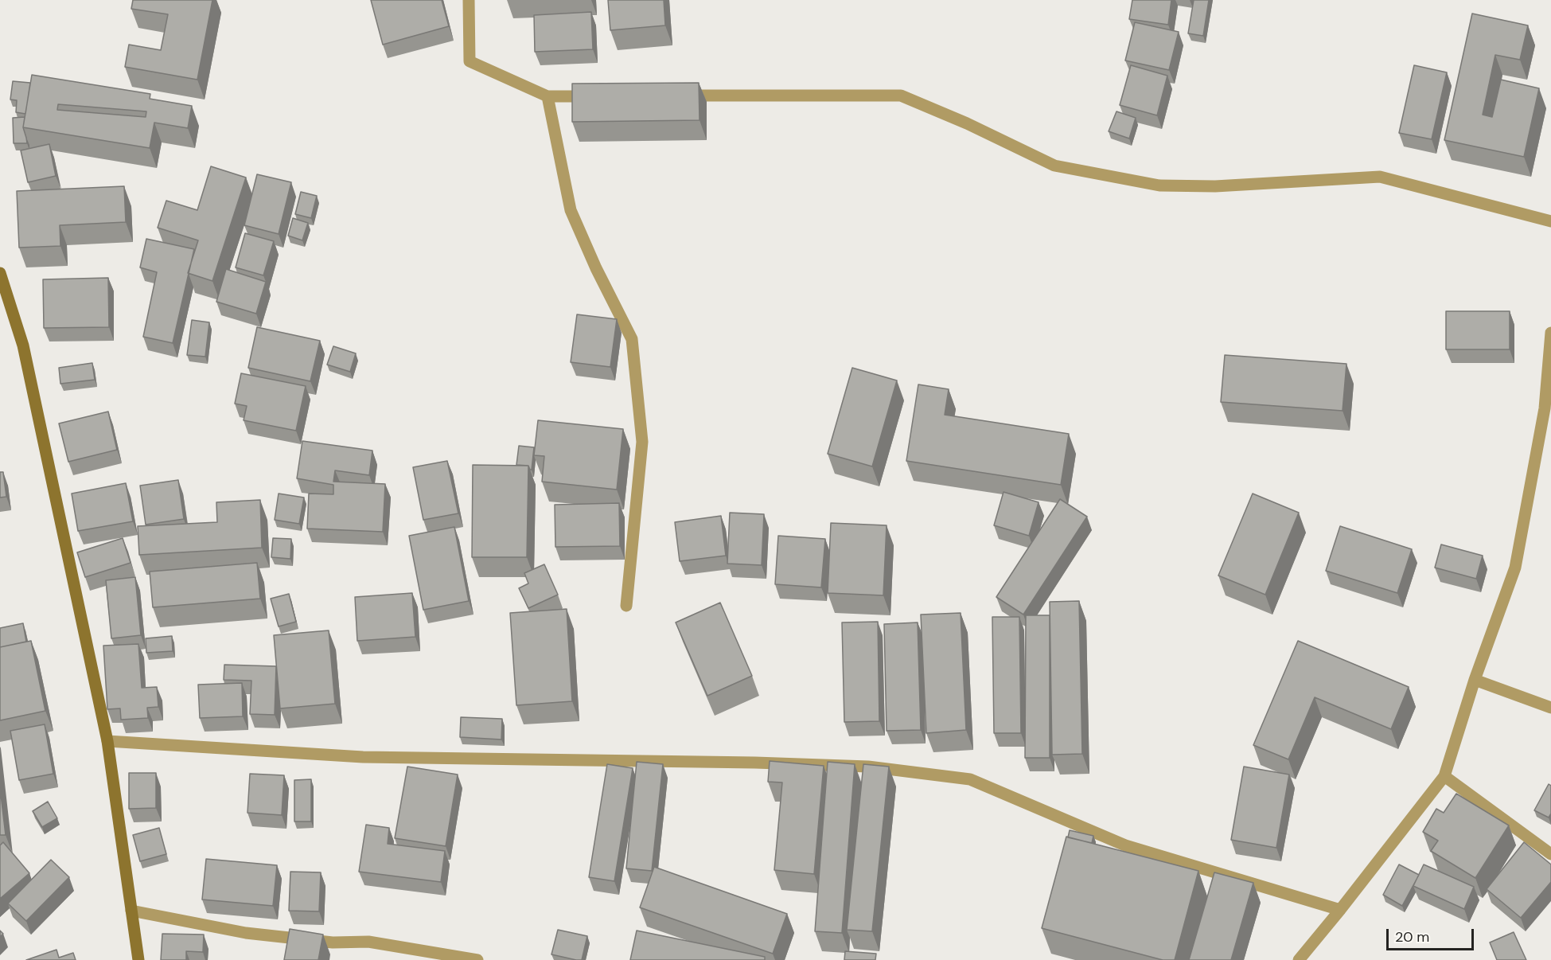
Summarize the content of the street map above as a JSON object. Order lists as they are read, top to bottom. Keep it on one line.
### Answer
{"scale_bar":"20 m"}
